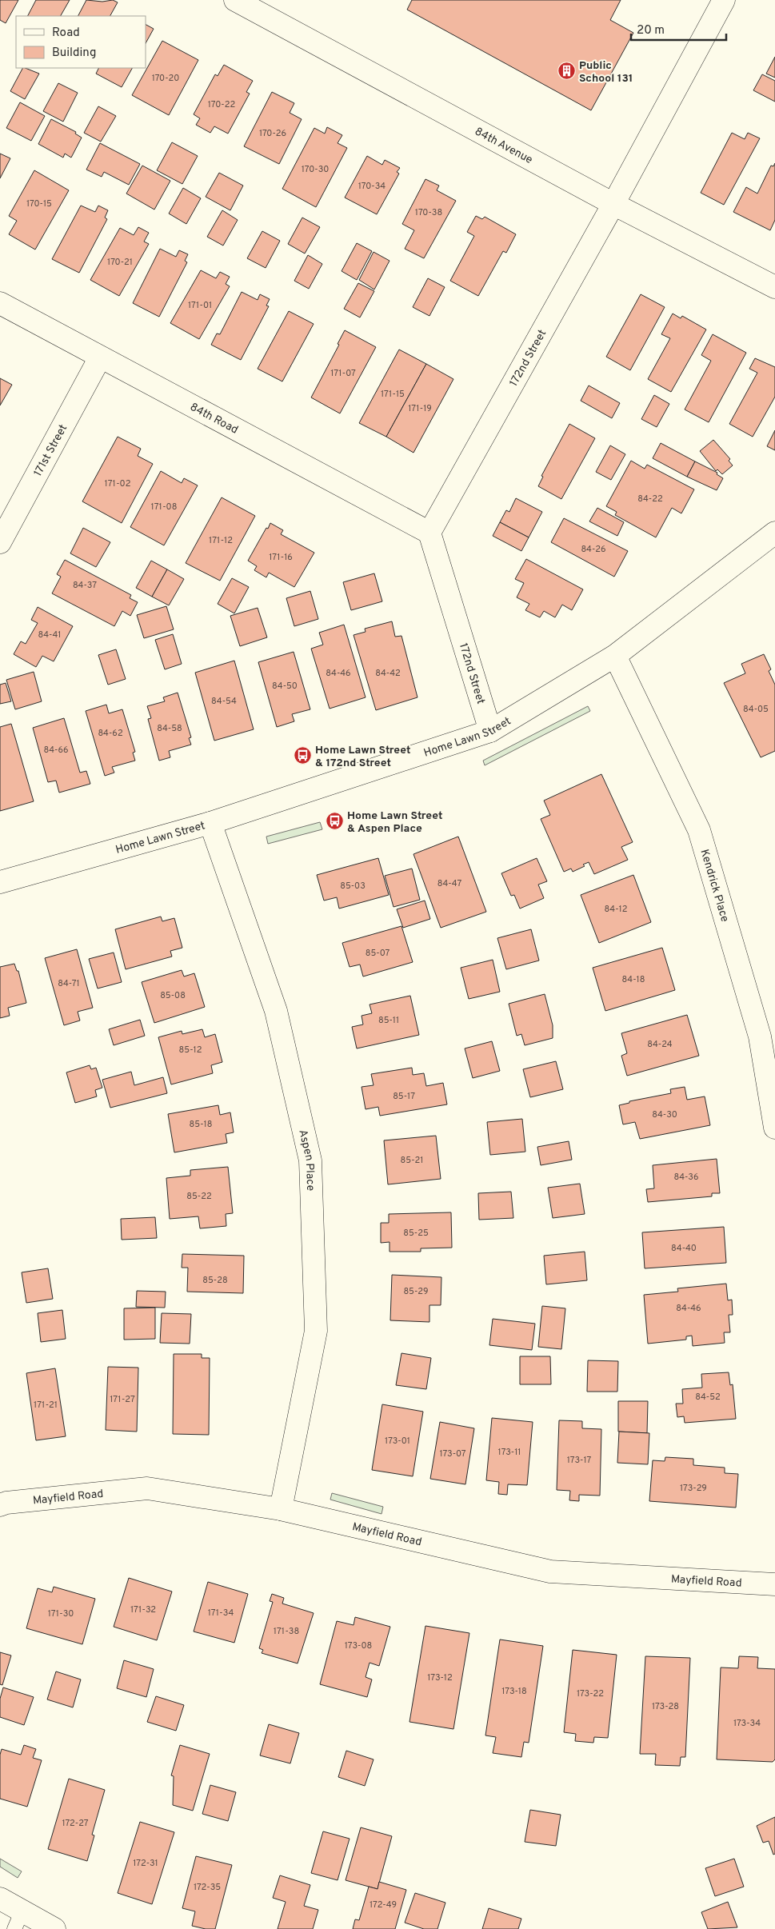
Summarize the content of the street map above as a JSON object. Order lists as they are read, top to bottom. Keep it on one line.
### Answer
{"streets":{"street":["84th Avenue","172nd Street","84th Road","171st Street","Home Lawn Street","Kendrick Place","Aspen Place","Mayfield Road"]},"crossings":[["84th Avenue","172nd Street"],["172nd Street","84th Road"],["172nd Street","Home Lawn Street"],["84th Road","171st Street"],["Home Lawn Street","Kendrick Place"],["Home Lawn Street","Aspen Place"],["Aspen Place","Mayfield Road"]],"places":{"building":["Public School 131"],"bus stop":["Home Lawn Street & 172nd Street","Home Lawn Street & Aspen Place"]},"house_numbers":["170-20","170-22","170-26","170-30","170-34","170-15","170-38","170-21","171-01","171-07","171-15","171-19","171-02","84-22","171-08","171-12","84-26","171-16","84-37","84-41","84-46","84-42","84-50","84-54","84-05","84-58","84-62","84-66","84-47","85-03","84-12","85-07","84-18","84-71","85-08","85-11","84-24","85-12","85-17","84-30","85-18","85-21","84-36","85-22","85-25","84-40","85-28","85-29","84-46","84-52","171-27","171-21","173-01","173-11","173-07","173-17","173-29","171-32","171-34","171-30","171-38","173-08","173-12","173-18","173-22","173-28","173-34","172-27","172-31","172-35","172-49"],"legend":["Road","Building"],"scale_bar":"20 m"}
